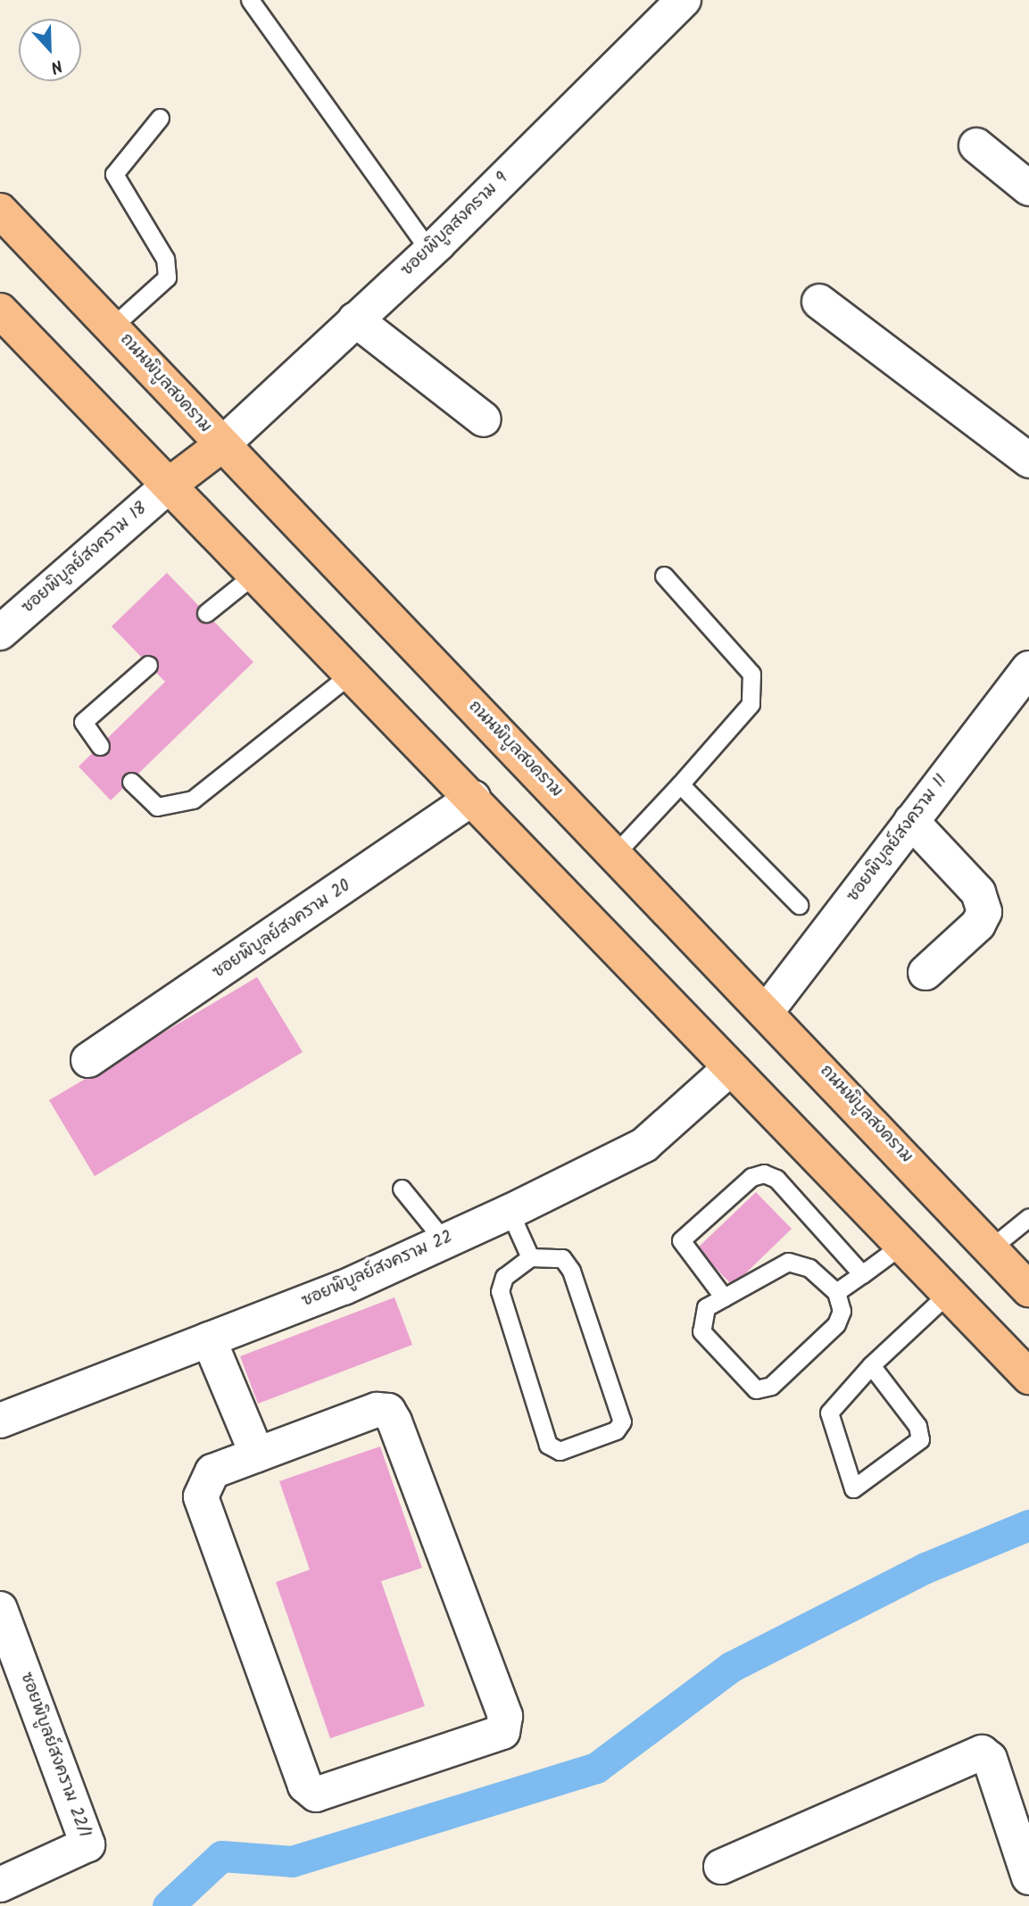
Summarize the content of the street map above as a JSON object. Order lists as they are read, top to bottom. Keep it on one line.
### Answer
{"streets":{"main road":["ถนนพิบูลสงคราม"],"street":["ซอยพิบูลสงคราม 9","ซอยพิบูลย์สงคราม 18","ซอยพิบูลย์สงคราม 11","ซอยพิบูลย์สงคราม 20","ซอยพิบูลย์สงคราม 22","ซอยพิบูลย์สงคราม 22/1"]},"crossings":[["ซอยพิบูลสงคราม 9","ถนนพิบูลสงคราม"],["ถนนพิบูลสงคราม","ซอยพิบูลย์สงคราม 11"]],"north":"bottom"}
